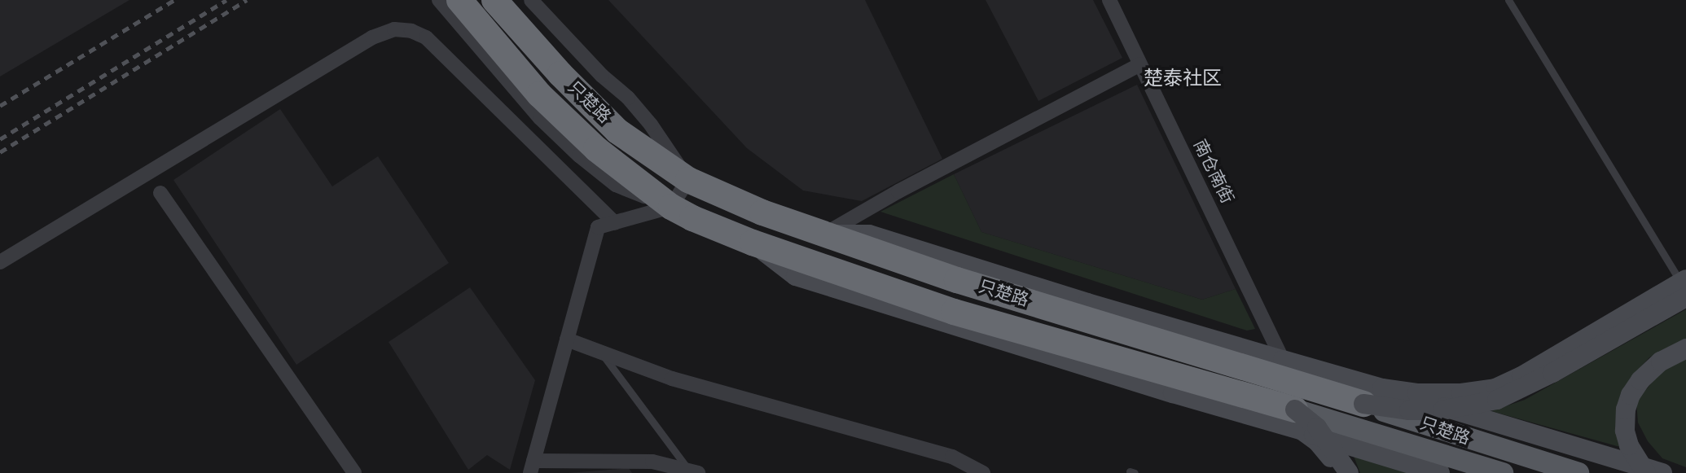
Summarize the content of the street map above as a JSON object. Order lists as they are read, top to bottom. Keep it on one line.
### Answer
{"streets":{"highway":["只楚路"],"street":["南仓南街"]},"districts":["楚泰社区"]}
